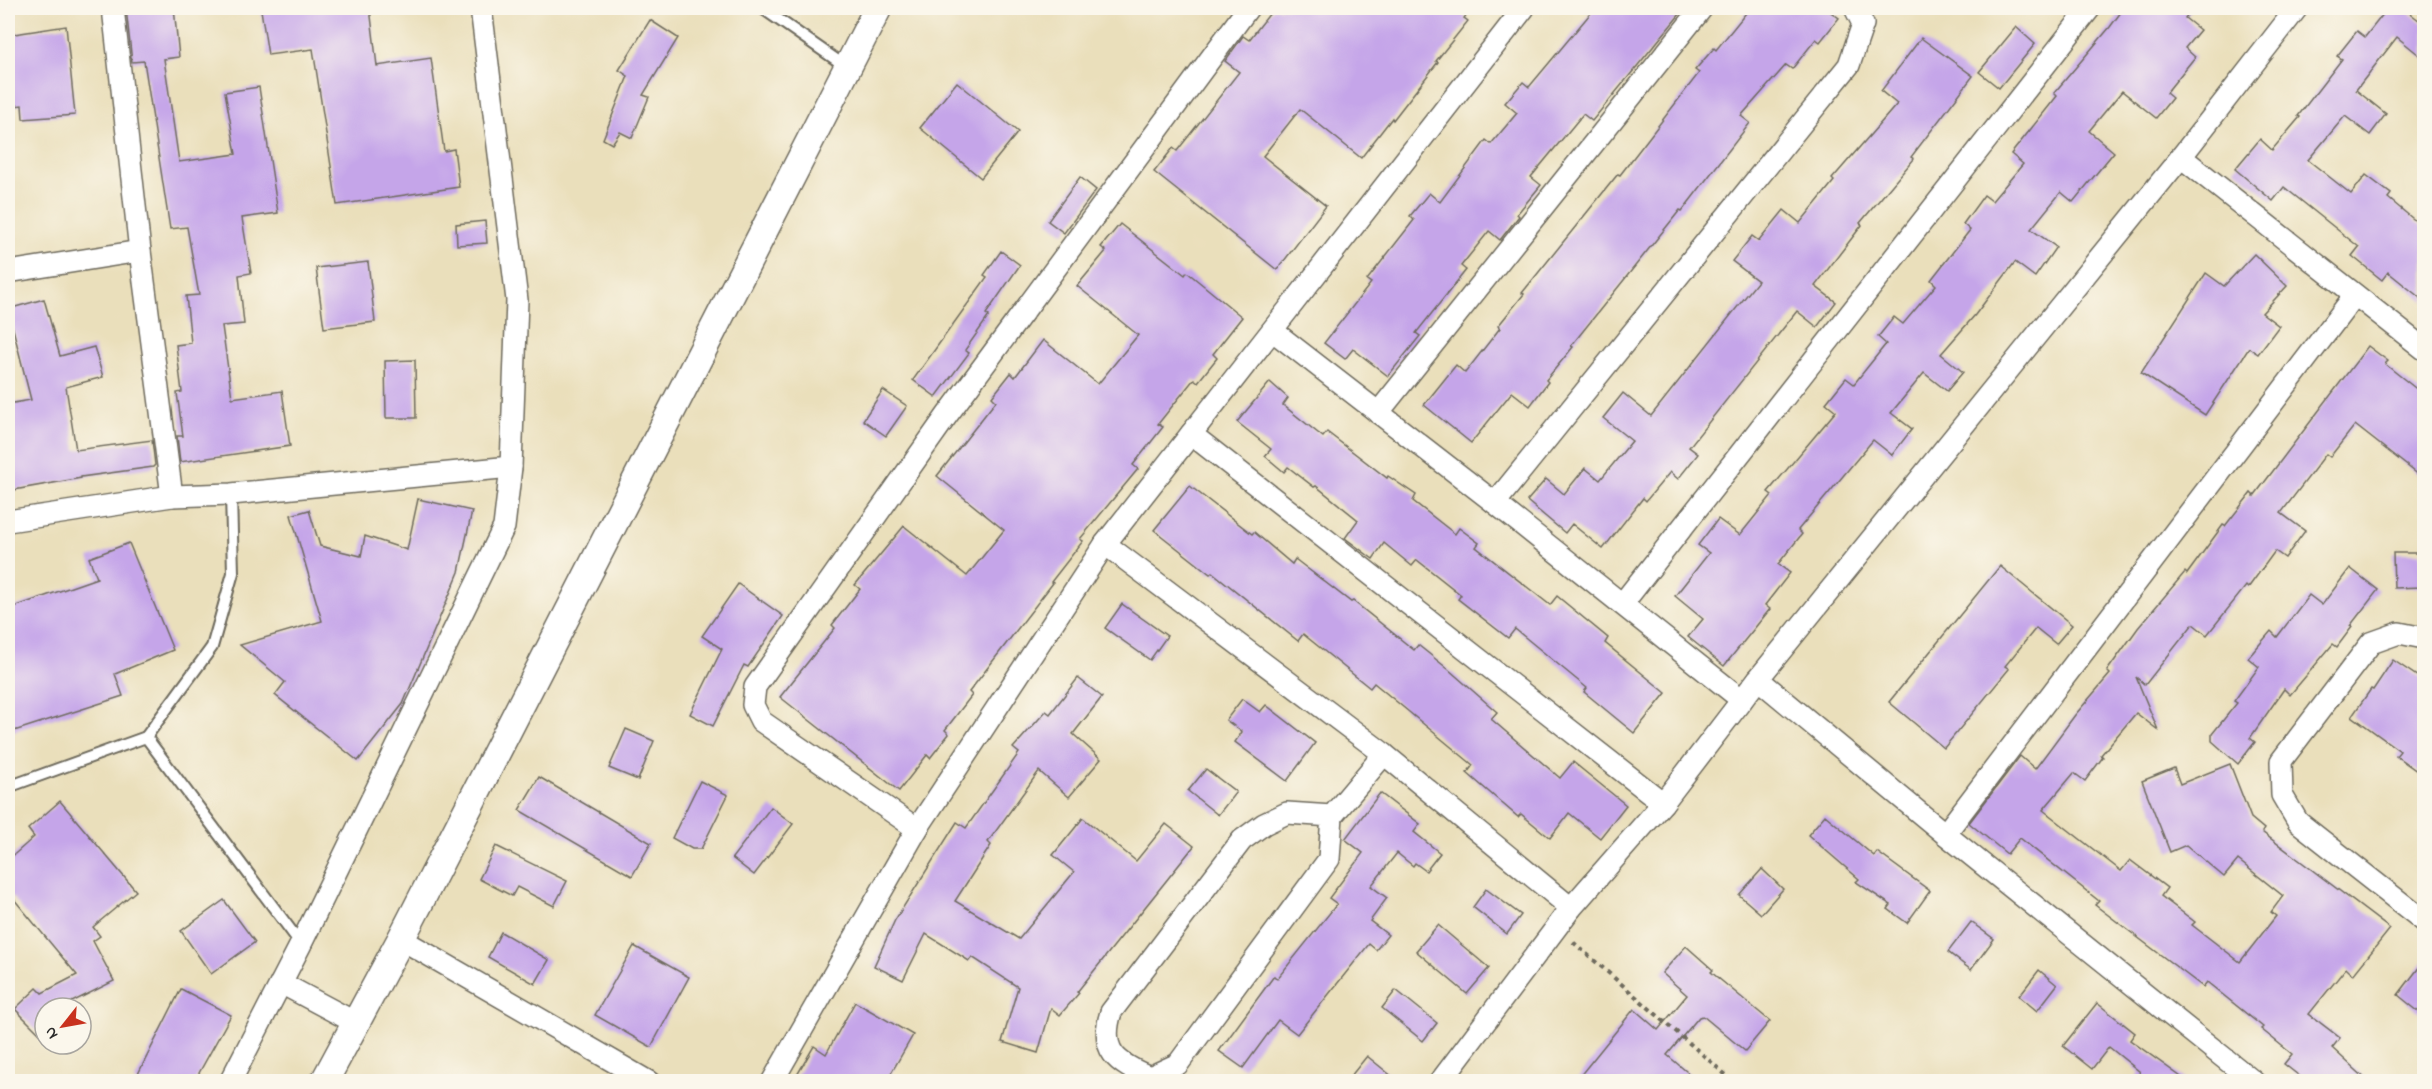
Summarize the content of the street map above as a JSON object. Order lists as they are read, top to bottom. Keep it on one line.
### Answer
{"north":"bottom left"}
